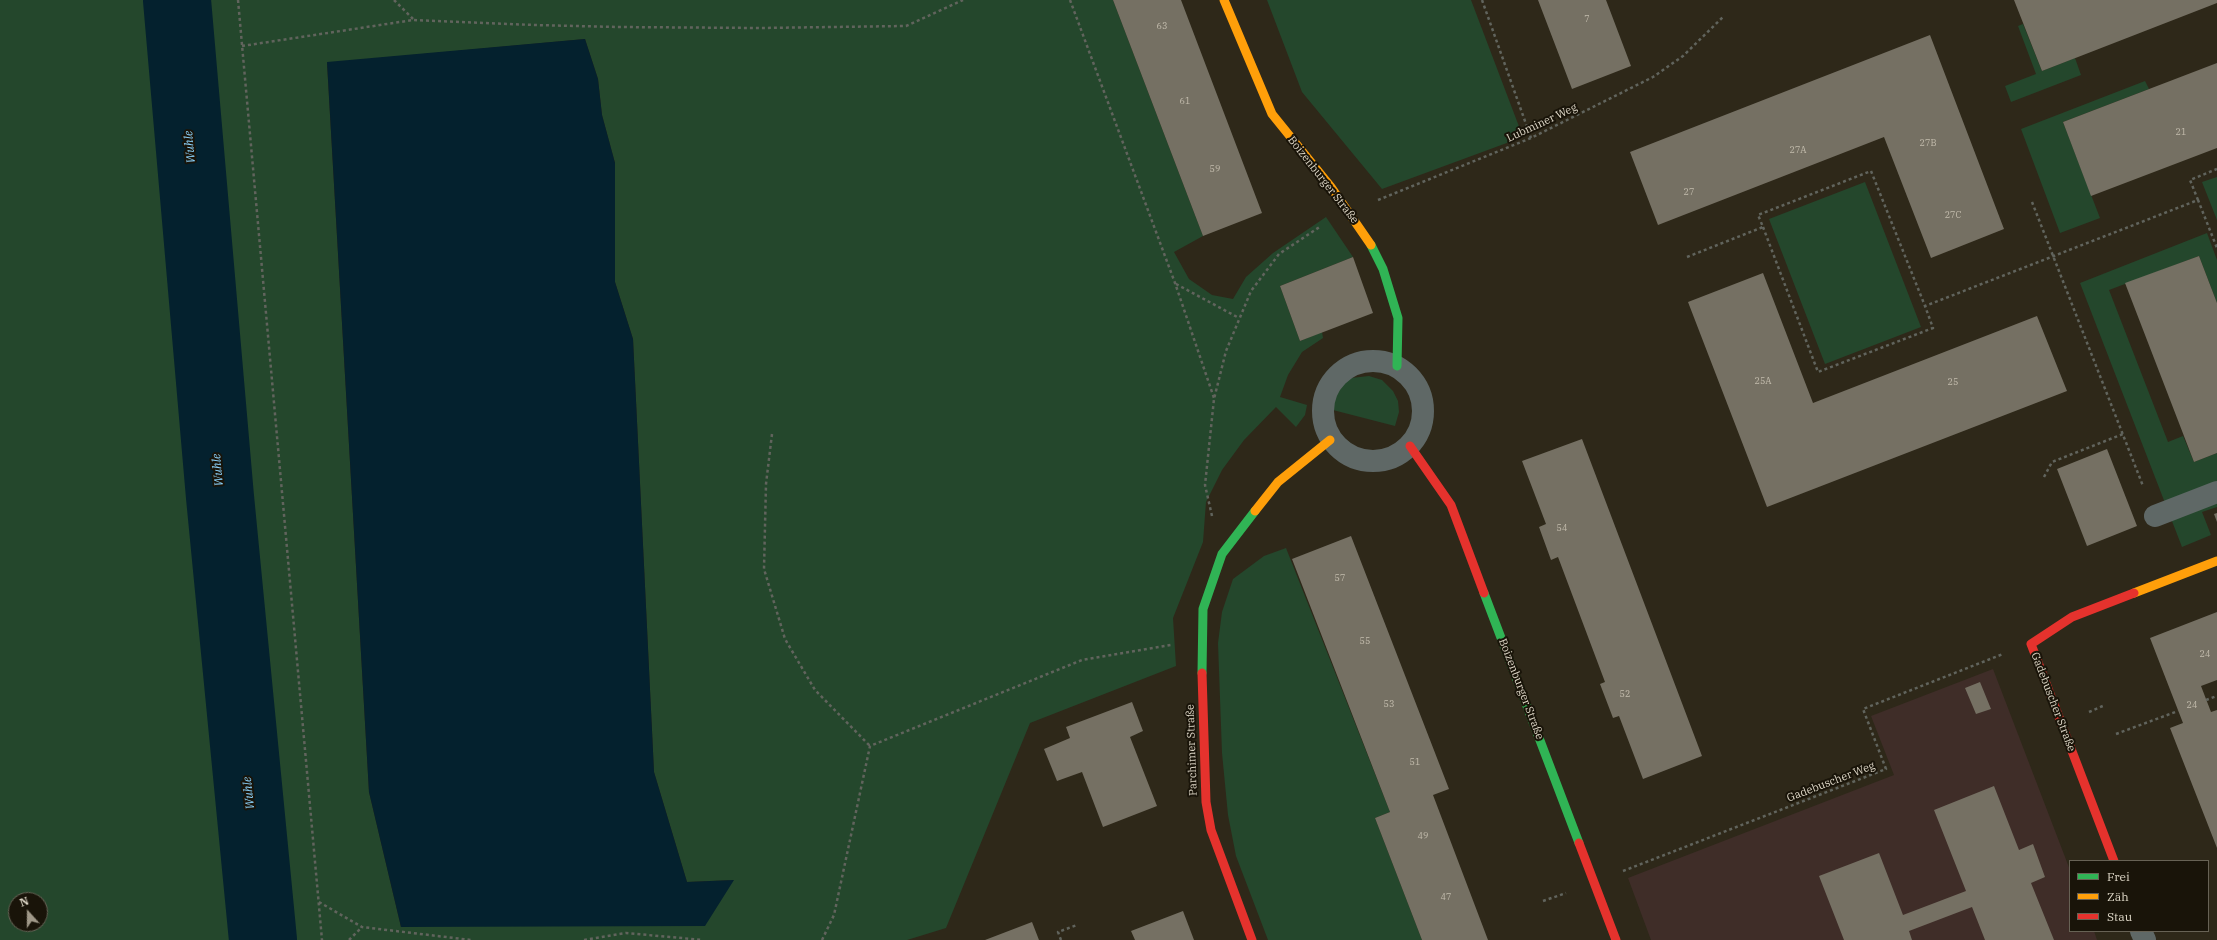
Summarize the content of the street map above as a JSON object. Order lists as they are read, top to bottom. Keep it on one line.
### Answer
{"streets":{"street":["Boizenburger Straße","Gadebuscher Straße","Parchimer Straße"],"path":["Lubminer Weg","Gadebuscher Weg"]},"crossings":[["Lubminer Weg","Boizenburger Straße"],["Lubminer Weg","Parchimer Straße"],["Gadebuscher Straße","Gadebuscher Weg"]],"water":["Wuhle"],"house_numbers":["7","63","61","21","27B","27A","59","27","27C","25A","25","54","57","55","24","52","53","24","51","49","47"],"legend":["Frei","Zäh","Stau"],"north":"top"}
